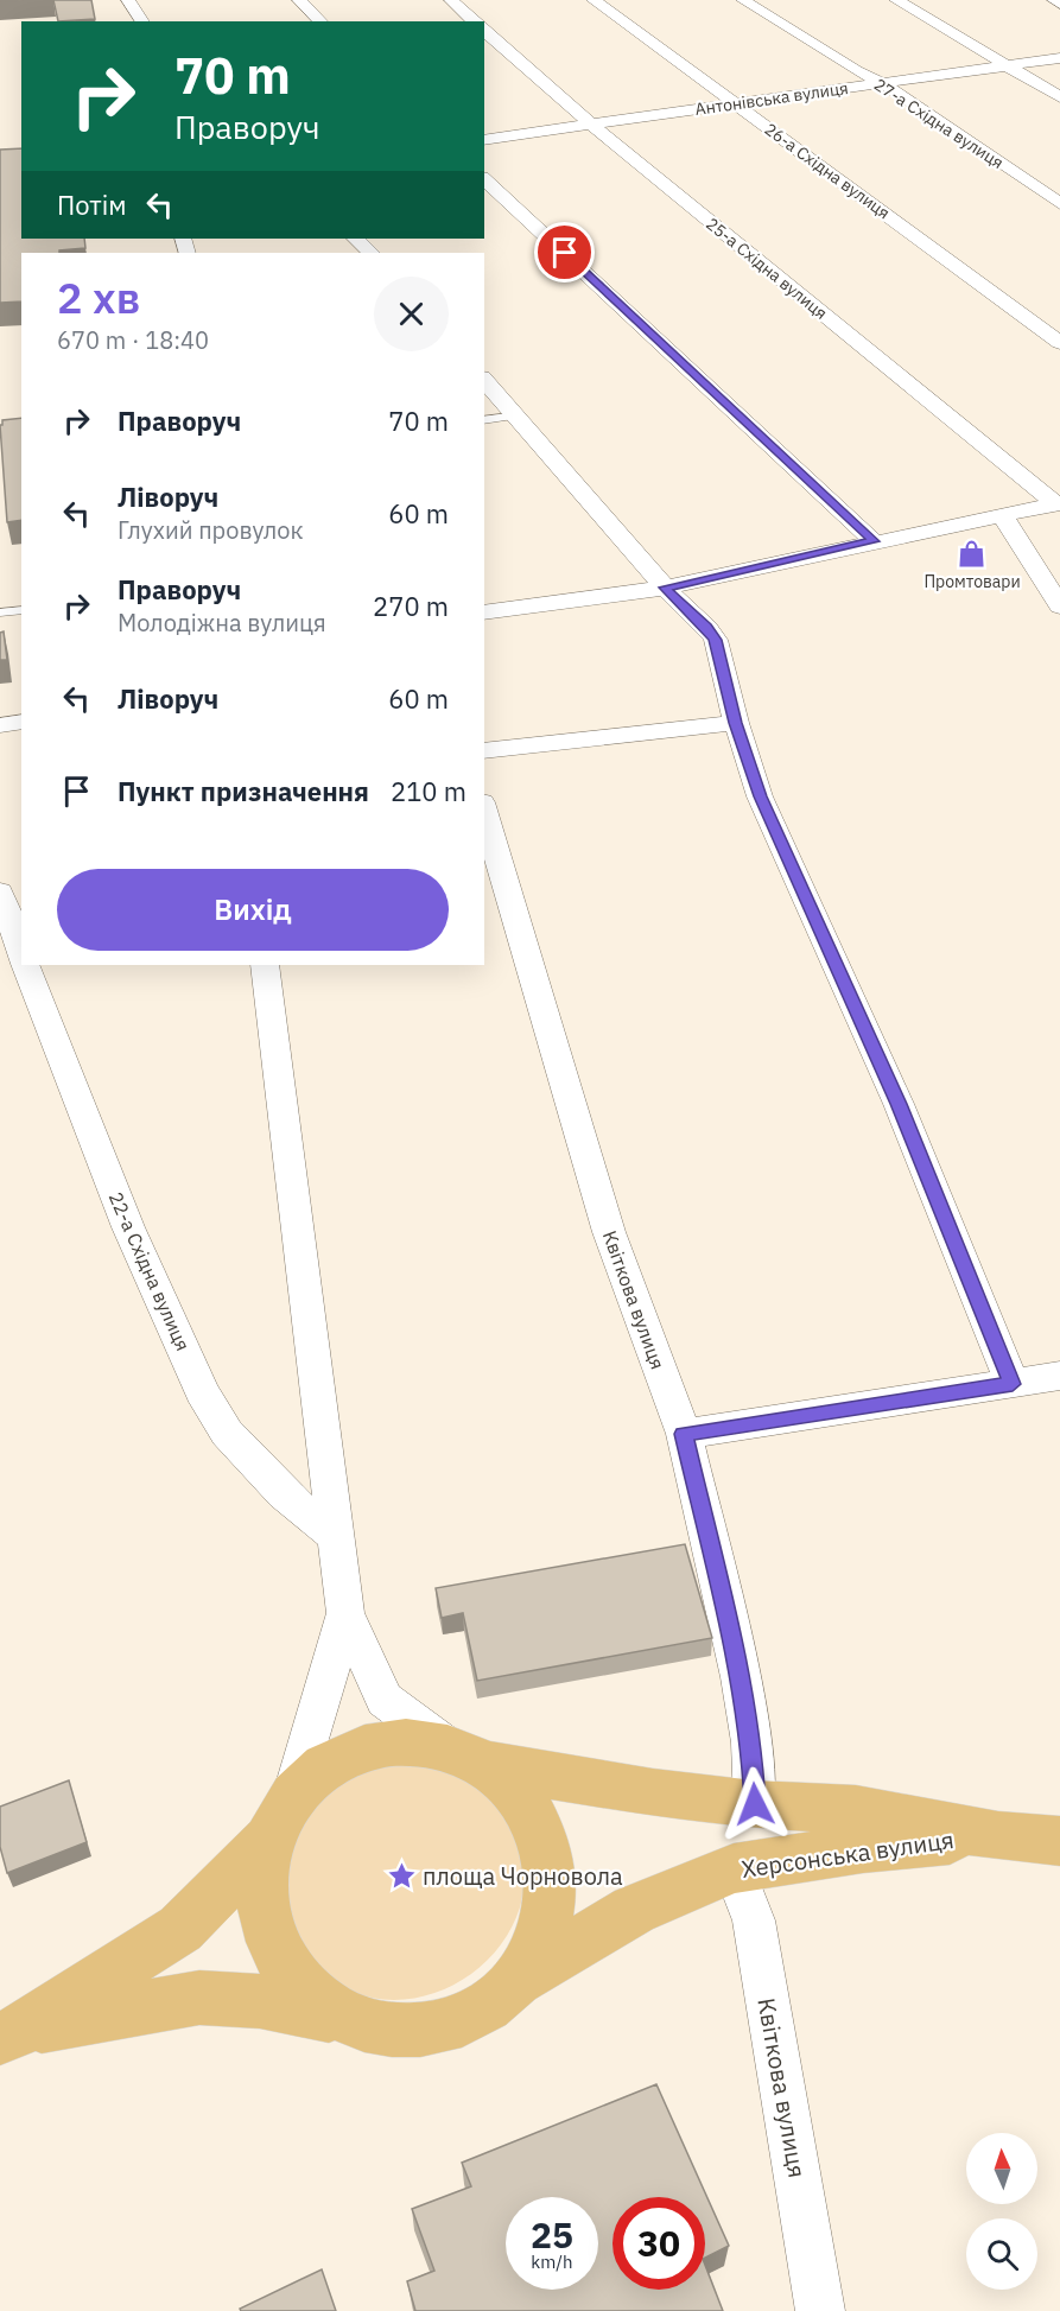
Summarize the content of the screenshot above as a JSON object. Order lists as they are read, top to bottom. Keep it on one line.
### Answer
{"streets":{"main road":["Херсонська вулиця"],"street":["Антонівська вулиця","27-а Східна вулиця","26-а Східна вулиця","25-а Східна вулиця","22-а Східна вулиця","Квіткова вулиця"]},"crossings":[["Антонівська вулиця","27-а Східна вулиця"],["Антонівська вулиця","26-а Східна вулиця"],["Антонівська вулиця","25-а Східна вулиця"],["Квіткова вулиця","Херсонська вулиця"]],"places":{"shop":["Промтовари"],"place":["площа Чорновола"]},"north":"top","page":{"turn":["70 m","Праворуч"],"then":"Потім","heading":["2 хв","670 m · 18:40"],"list":[{"name":"Праворуч","value":"70 m"},{"name":"Ліворуч","note":"Глухий провулок","value":"60 m"},{"name":"Праворуч","note":"Молодіжна вулиця","value":"270 m"},{"name":"Ліворуч","value":"60 m"},{"name":"Пункт призначення","value":"210 m"}],"buttons":"Вихід","speed":"25 km/h","limit":"30"}}
